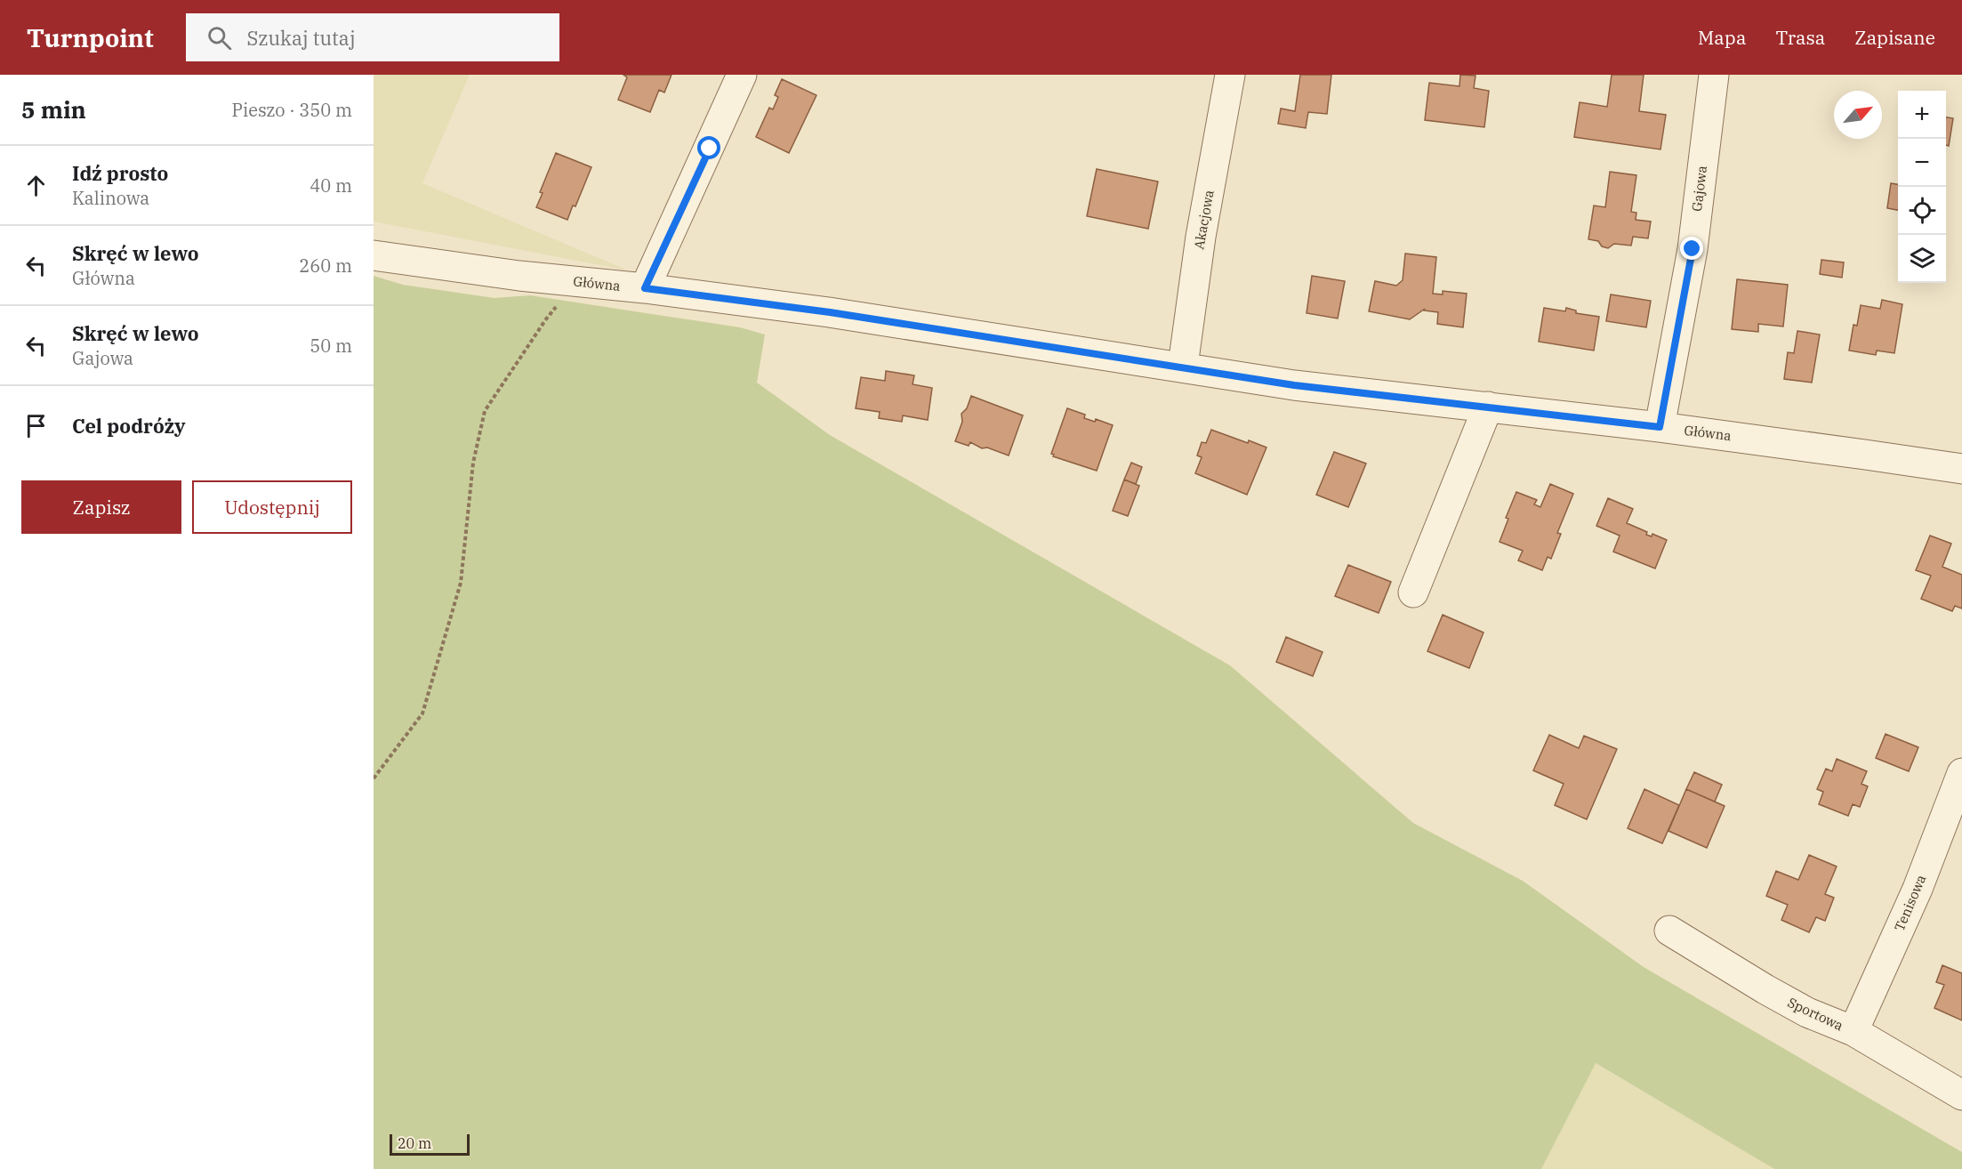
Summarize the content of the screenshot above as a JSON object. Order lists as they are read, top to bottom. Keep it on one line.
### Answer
{"streets":{"street":["Gajowa","Akacjowa","Główna","Tenisowa","Sportowa"]},"crossings":[["Gajowa","Główna"],["Akacjowa","Główna"],["Tenisowa","Sportowa"]],"scale_bar":"20 m","north":"top right","page":{"header":"Turnpoint","search":"Szukaj tutaj","nav":["Mapa","Trasa","Zapisane"],"heading":["5 min","Pieszo · 350 m"],"map_buttons":["+","−"],"list":[["Idź prosto","Kalinowa","40 m"],["Skręć w lewo","Główna","260 m"],["Skręć w lewo","Gajowa","50 m"],"Cel podróży"],"buttons":["Zapisz","Udostępnij"],"scale":"20 m"}}
